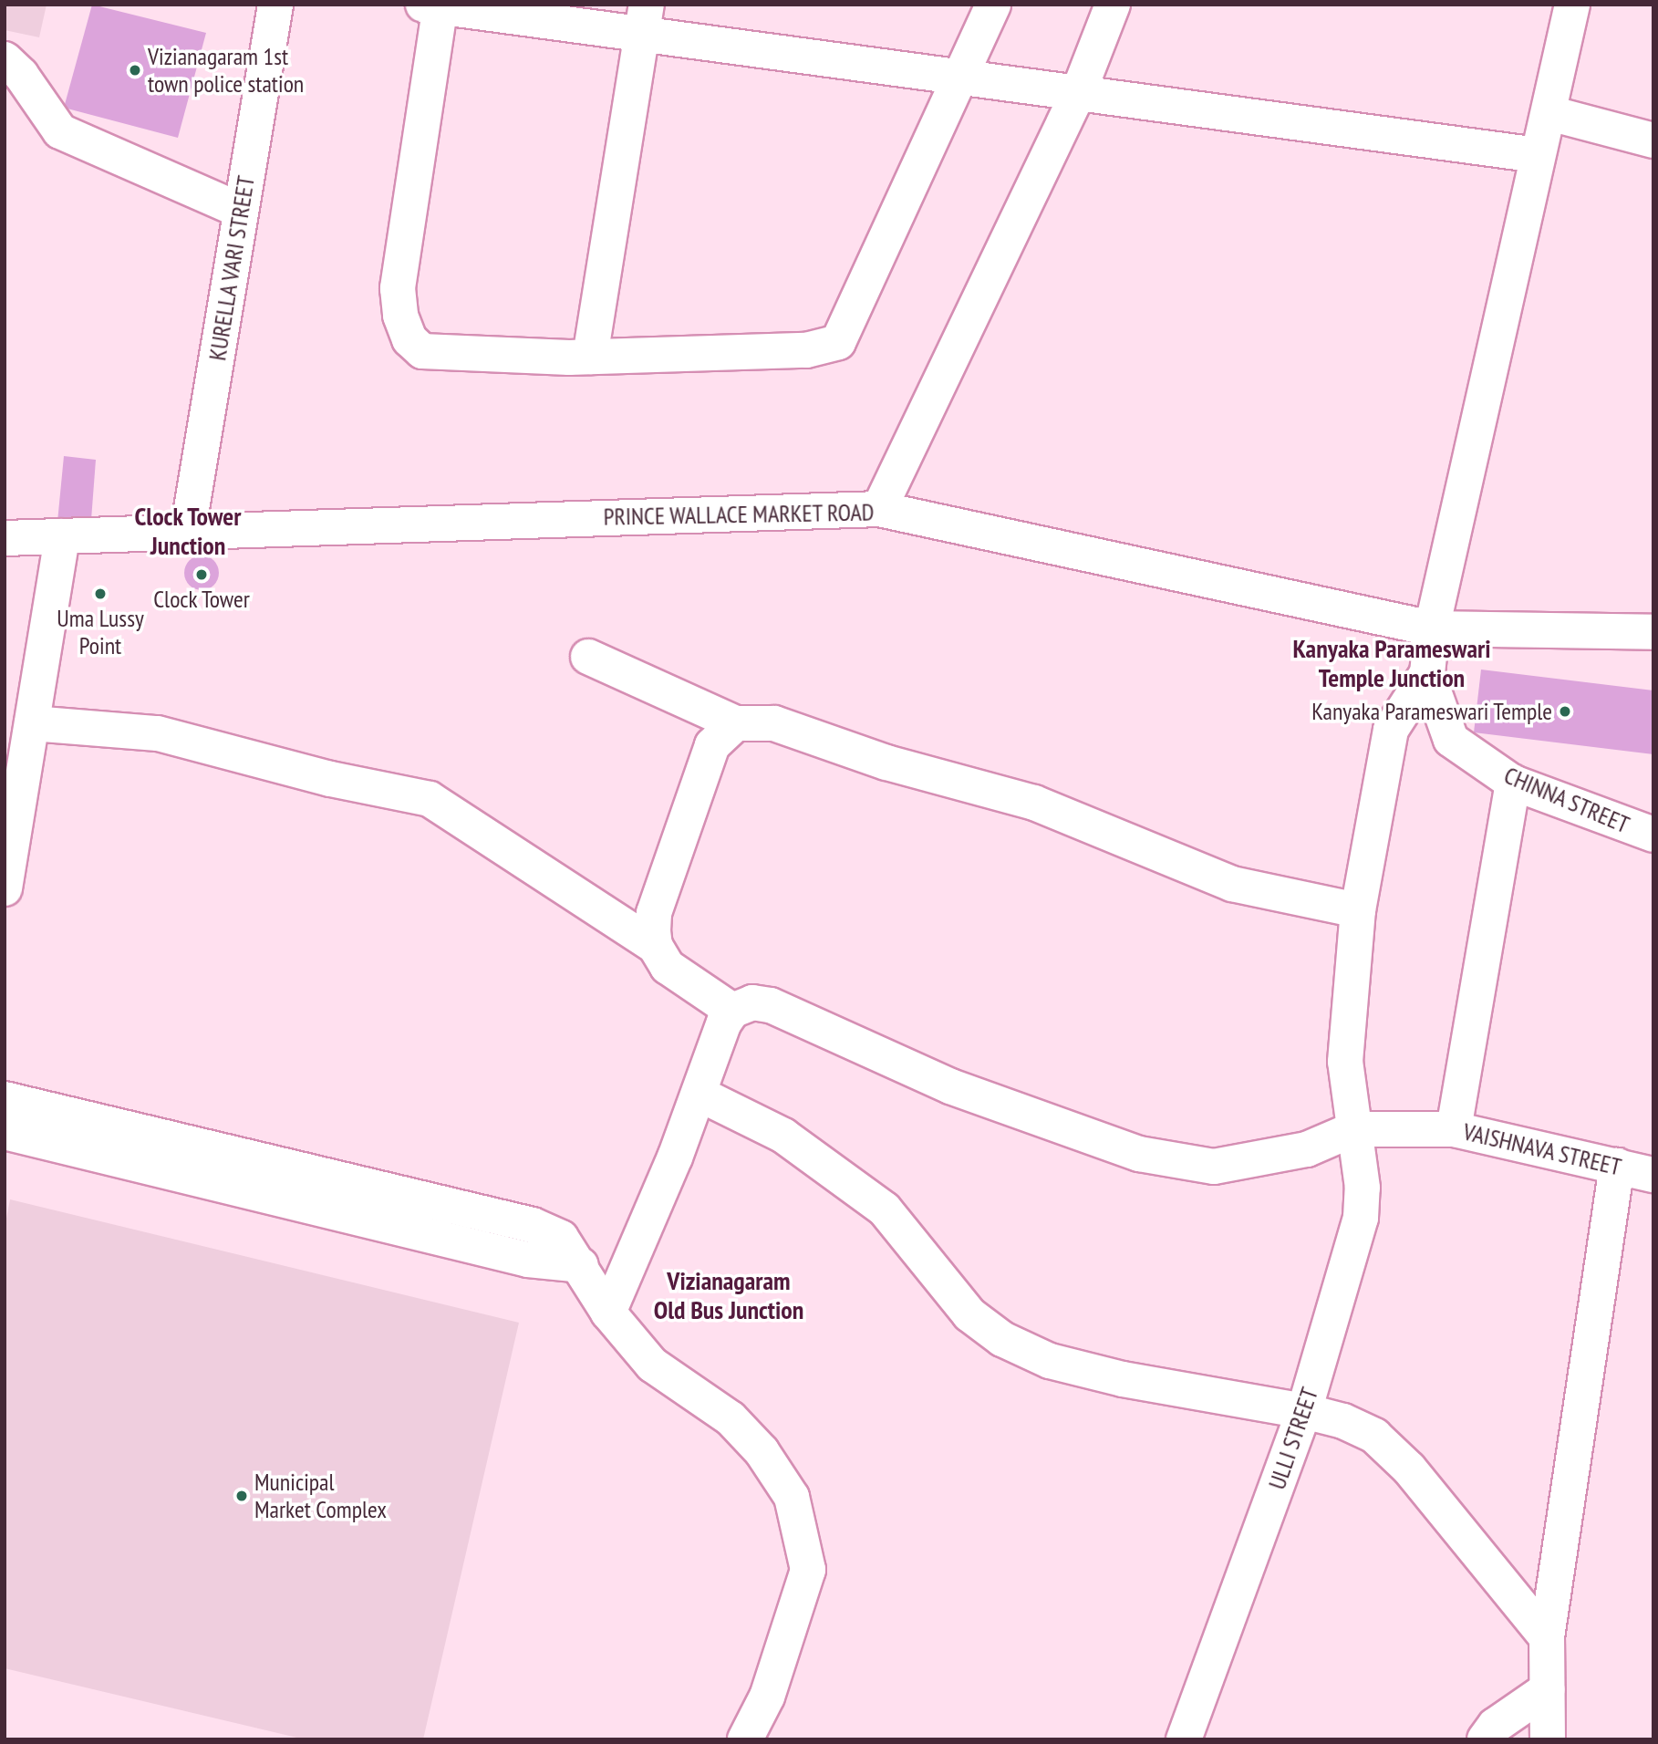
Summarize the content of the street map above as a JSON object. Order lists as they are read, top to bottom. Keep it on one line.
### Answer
{"streets":{"street":["KURELLA VARI STREET","PRINCE WALLACE MARKET ROAD","CHINNA STREET","VAISHNAVA STREET","ULLI STREET"]},"crossings":[["KURELLA VARI STREET","PRINCE WALLACE MARKET ROAD"],["PRINCE WALLACE MARKET ROAD","CHINNA STREET"],["CHINNA STREET","ULLI STREET"],["VAISHNAVA STREET","ULLI STREET"]],"districts":["Clock Tower Junction","Kanyaka Parameswari Temple Junction","Vizianagaram Old Bus Junction"],"places":["Vizianagaram 1st town police station","Clock Tower","Uma Lussy Point","Kanyaka Parameswari Temple","Municipal Market Complex"]}
